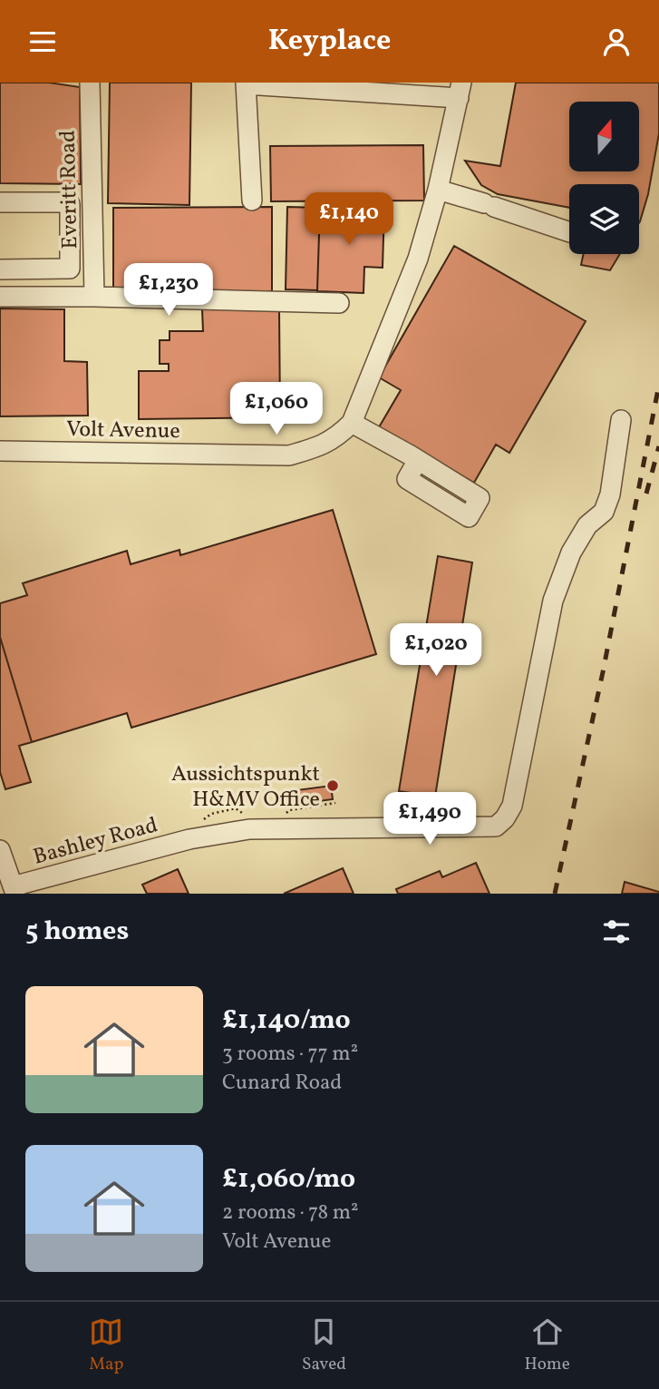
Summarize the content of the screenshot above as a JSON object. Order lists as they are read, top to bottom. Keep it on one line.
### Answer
{"streets":{"street":["Everitt Road","Volt Avenue","Bashley Road"]},"places":["Aussichtspunkt H&MV Office"],"north":"top","page":{"header":"Keyplace","price":["£1,140","£1,230","£1,060","£1,020","£1,490"],"heading":"5 homes","list":[{"name":"£1,140/mo","note":"3 rooms · 77 m² · Cunard Road"},{"name":"£1,060/mo","note":"2 rooms · 78 m² · Volt Avenue"}],"tabs":["Map","Saved","Home"]}}
